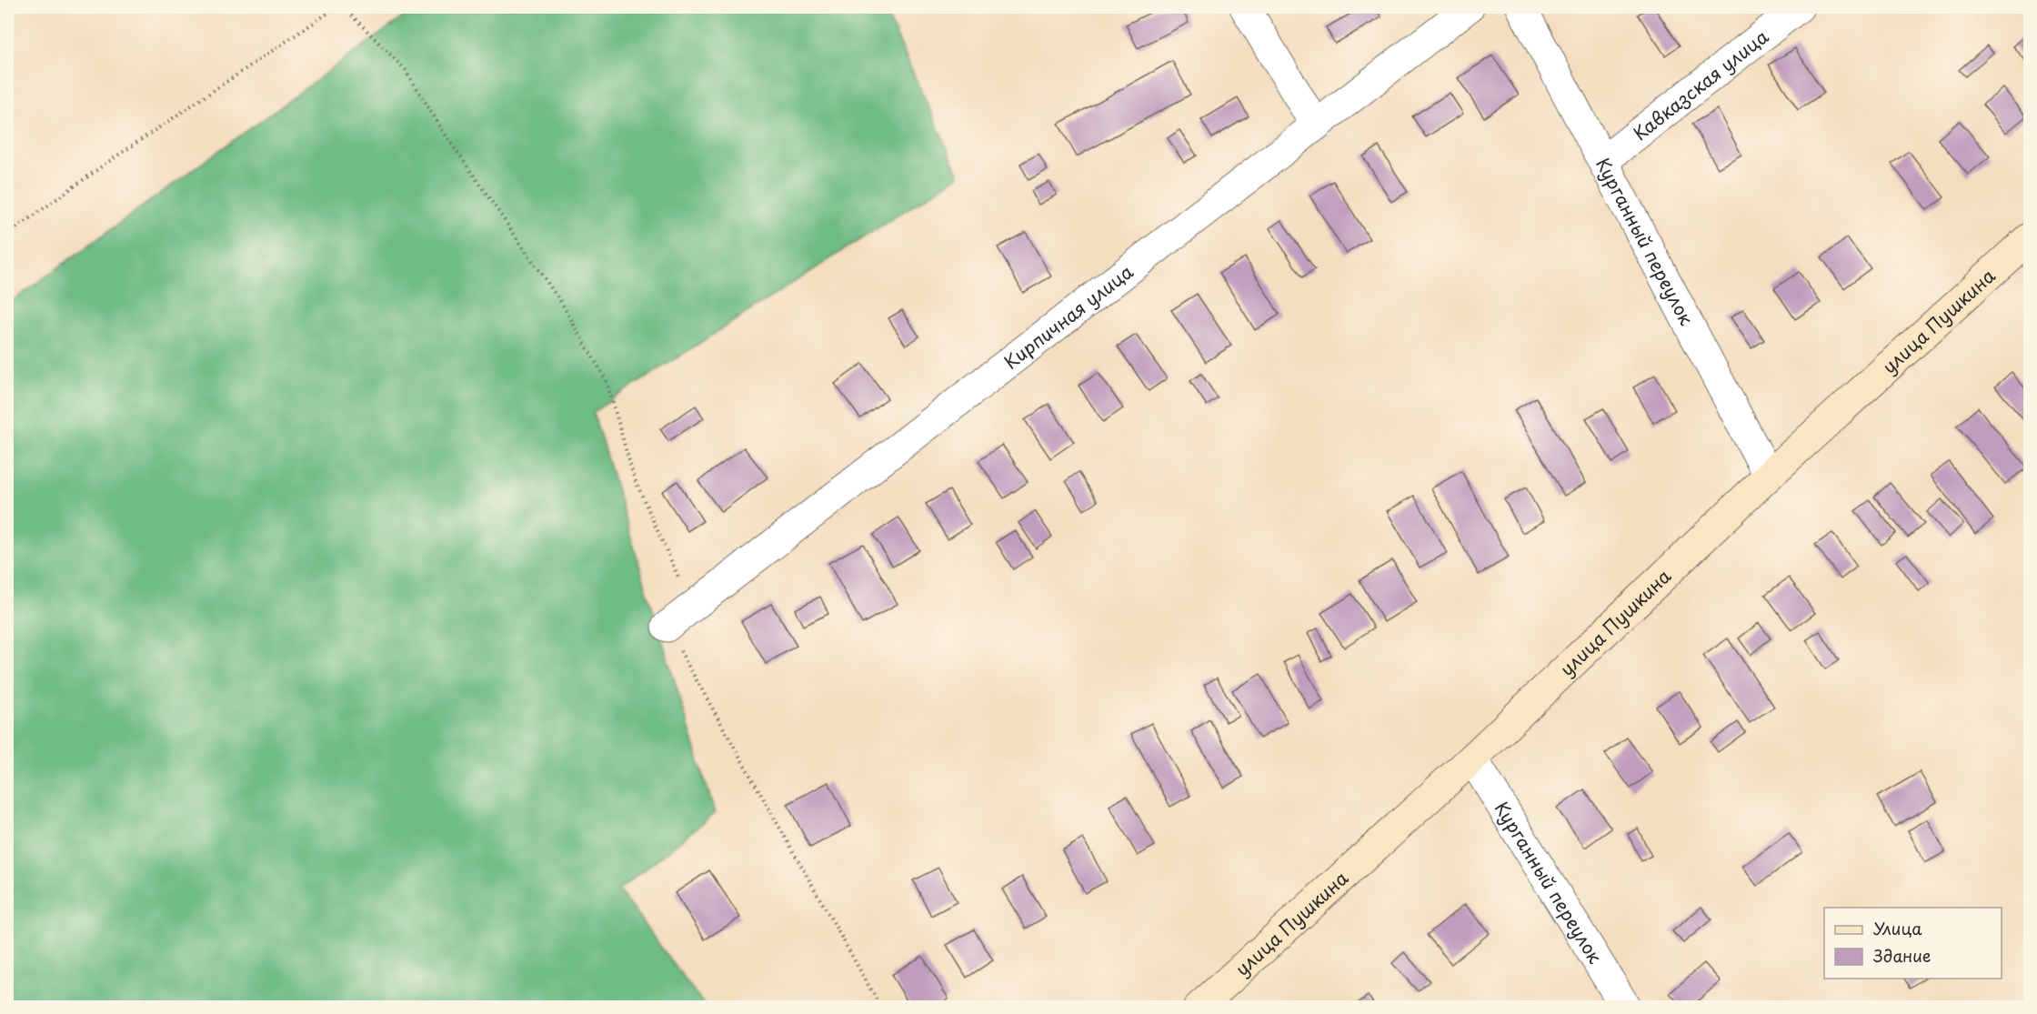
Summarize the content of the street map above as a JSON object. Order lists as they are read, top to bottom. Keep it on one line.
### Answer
{"streets":{"main road":["улица Пушкина"],"street":["Кавказская улица","Курганный переулок","Кирпичная улица"]},"crossings":[["Кавказская улица","Курганный переулок"],["Курганный переулок","улица Пушкина"]],"legend":["Улица","Здание"]}
